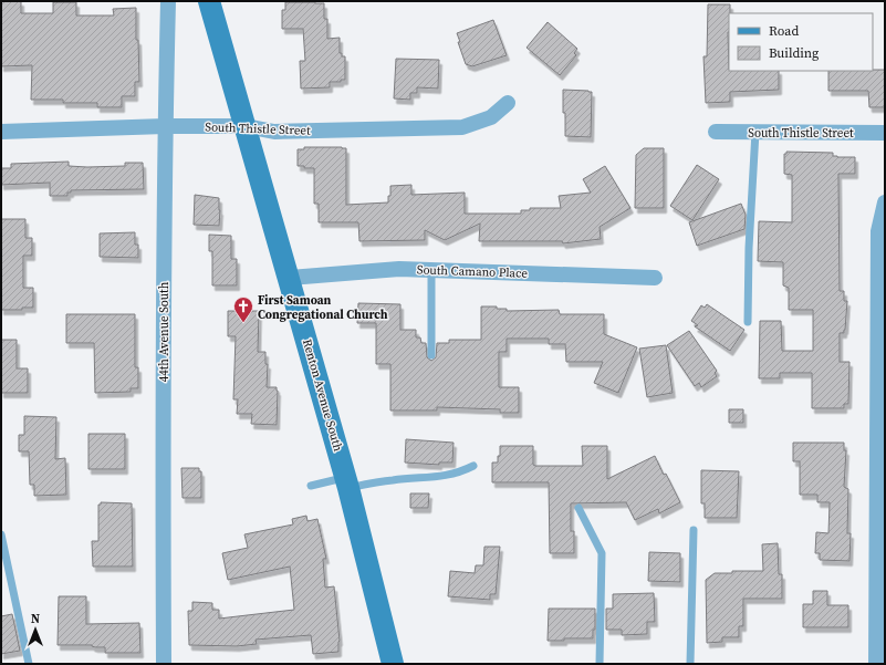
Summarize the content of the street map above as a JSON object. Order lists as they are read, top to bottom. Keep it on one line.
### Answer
{"streets":{"main road":["Renton Avenue South"],"street":["South Thistle Street","South Camano Place","44th Avenue South"]},"crossings":[["South Thistle Street","44th Avenue South"],["South Thistle Street","Renton Avenue South"],["South Camano Place","Renton Avenue South"]],"places":{"church":["First Samoan Congregational Church"]},"legend":["Road","Building"],"north":"top"}
